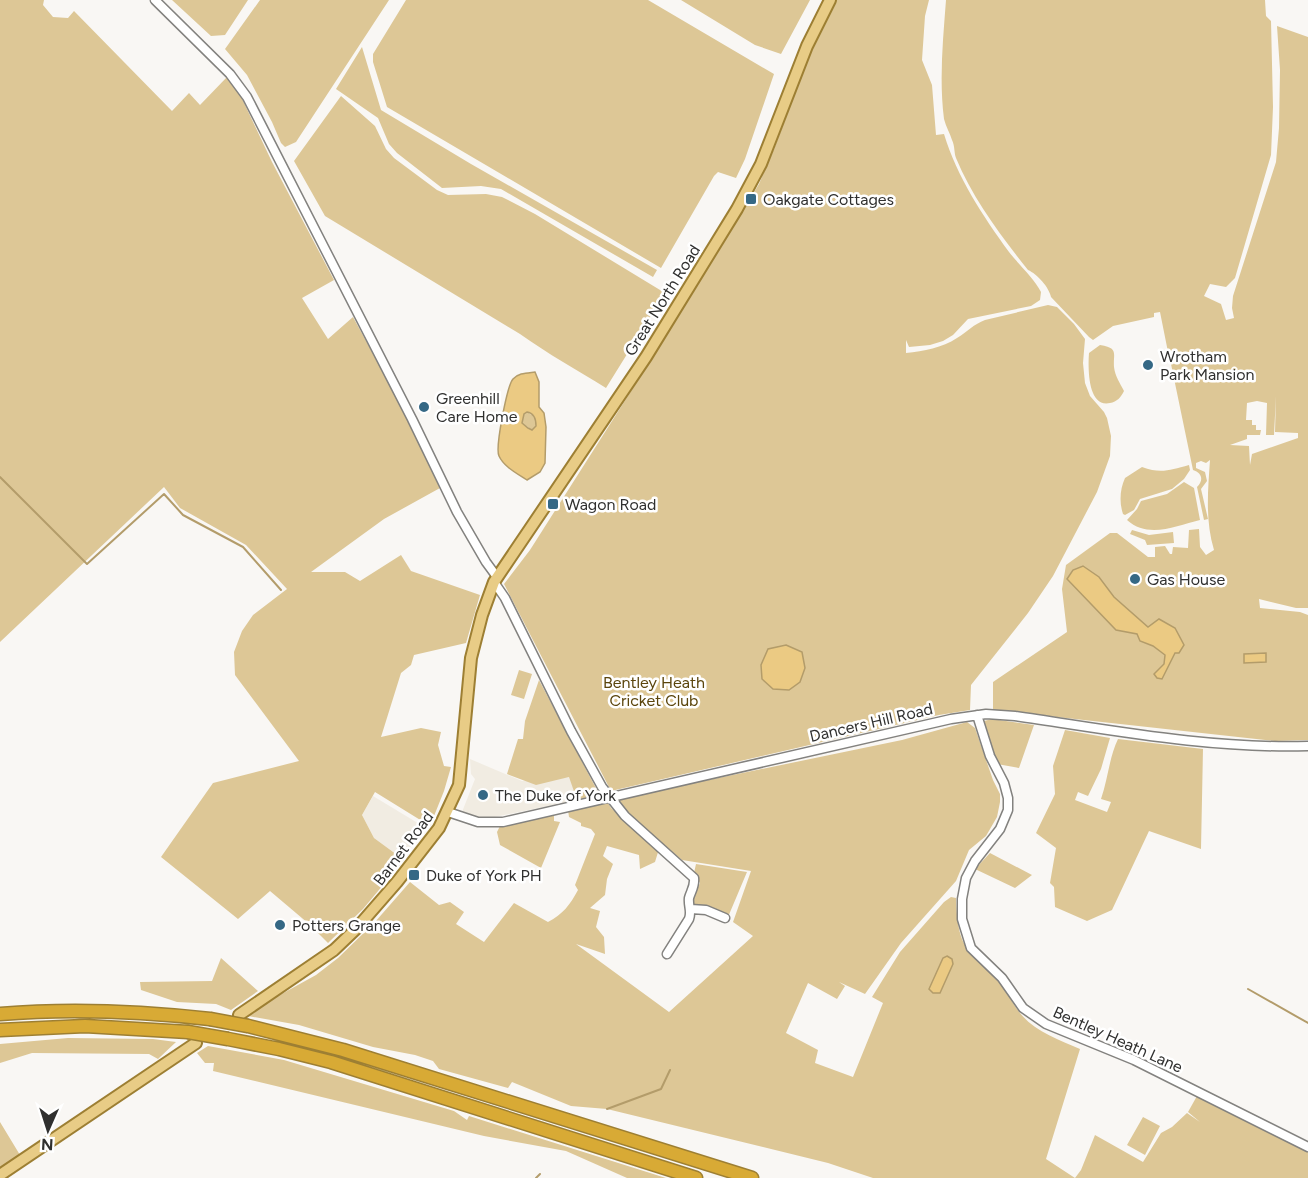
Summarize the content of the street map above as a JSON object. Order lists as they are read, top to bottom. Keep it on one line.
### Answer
{"streets":{"main road":["Great North Road","Barnet Road"],"street":["Dancers Hill Road","Bentley Heath Lane"]},"crossings":[["Great North Road","Barnet Road"],["Dancers Hill Road","Barnet Road"],["Dancers Hill Road","Bentley Heath Lane"]],"parks":["Bentley Heath Cricket Club"],"places":{"transit":["Oakgate Cottages","Wagon Road","Duke of York PH"],"other":["Wrotham Park Mansion","Greenhill Care Home","Gas House","The Duke of York","Potters Grange"]},"north":"bottom"}
